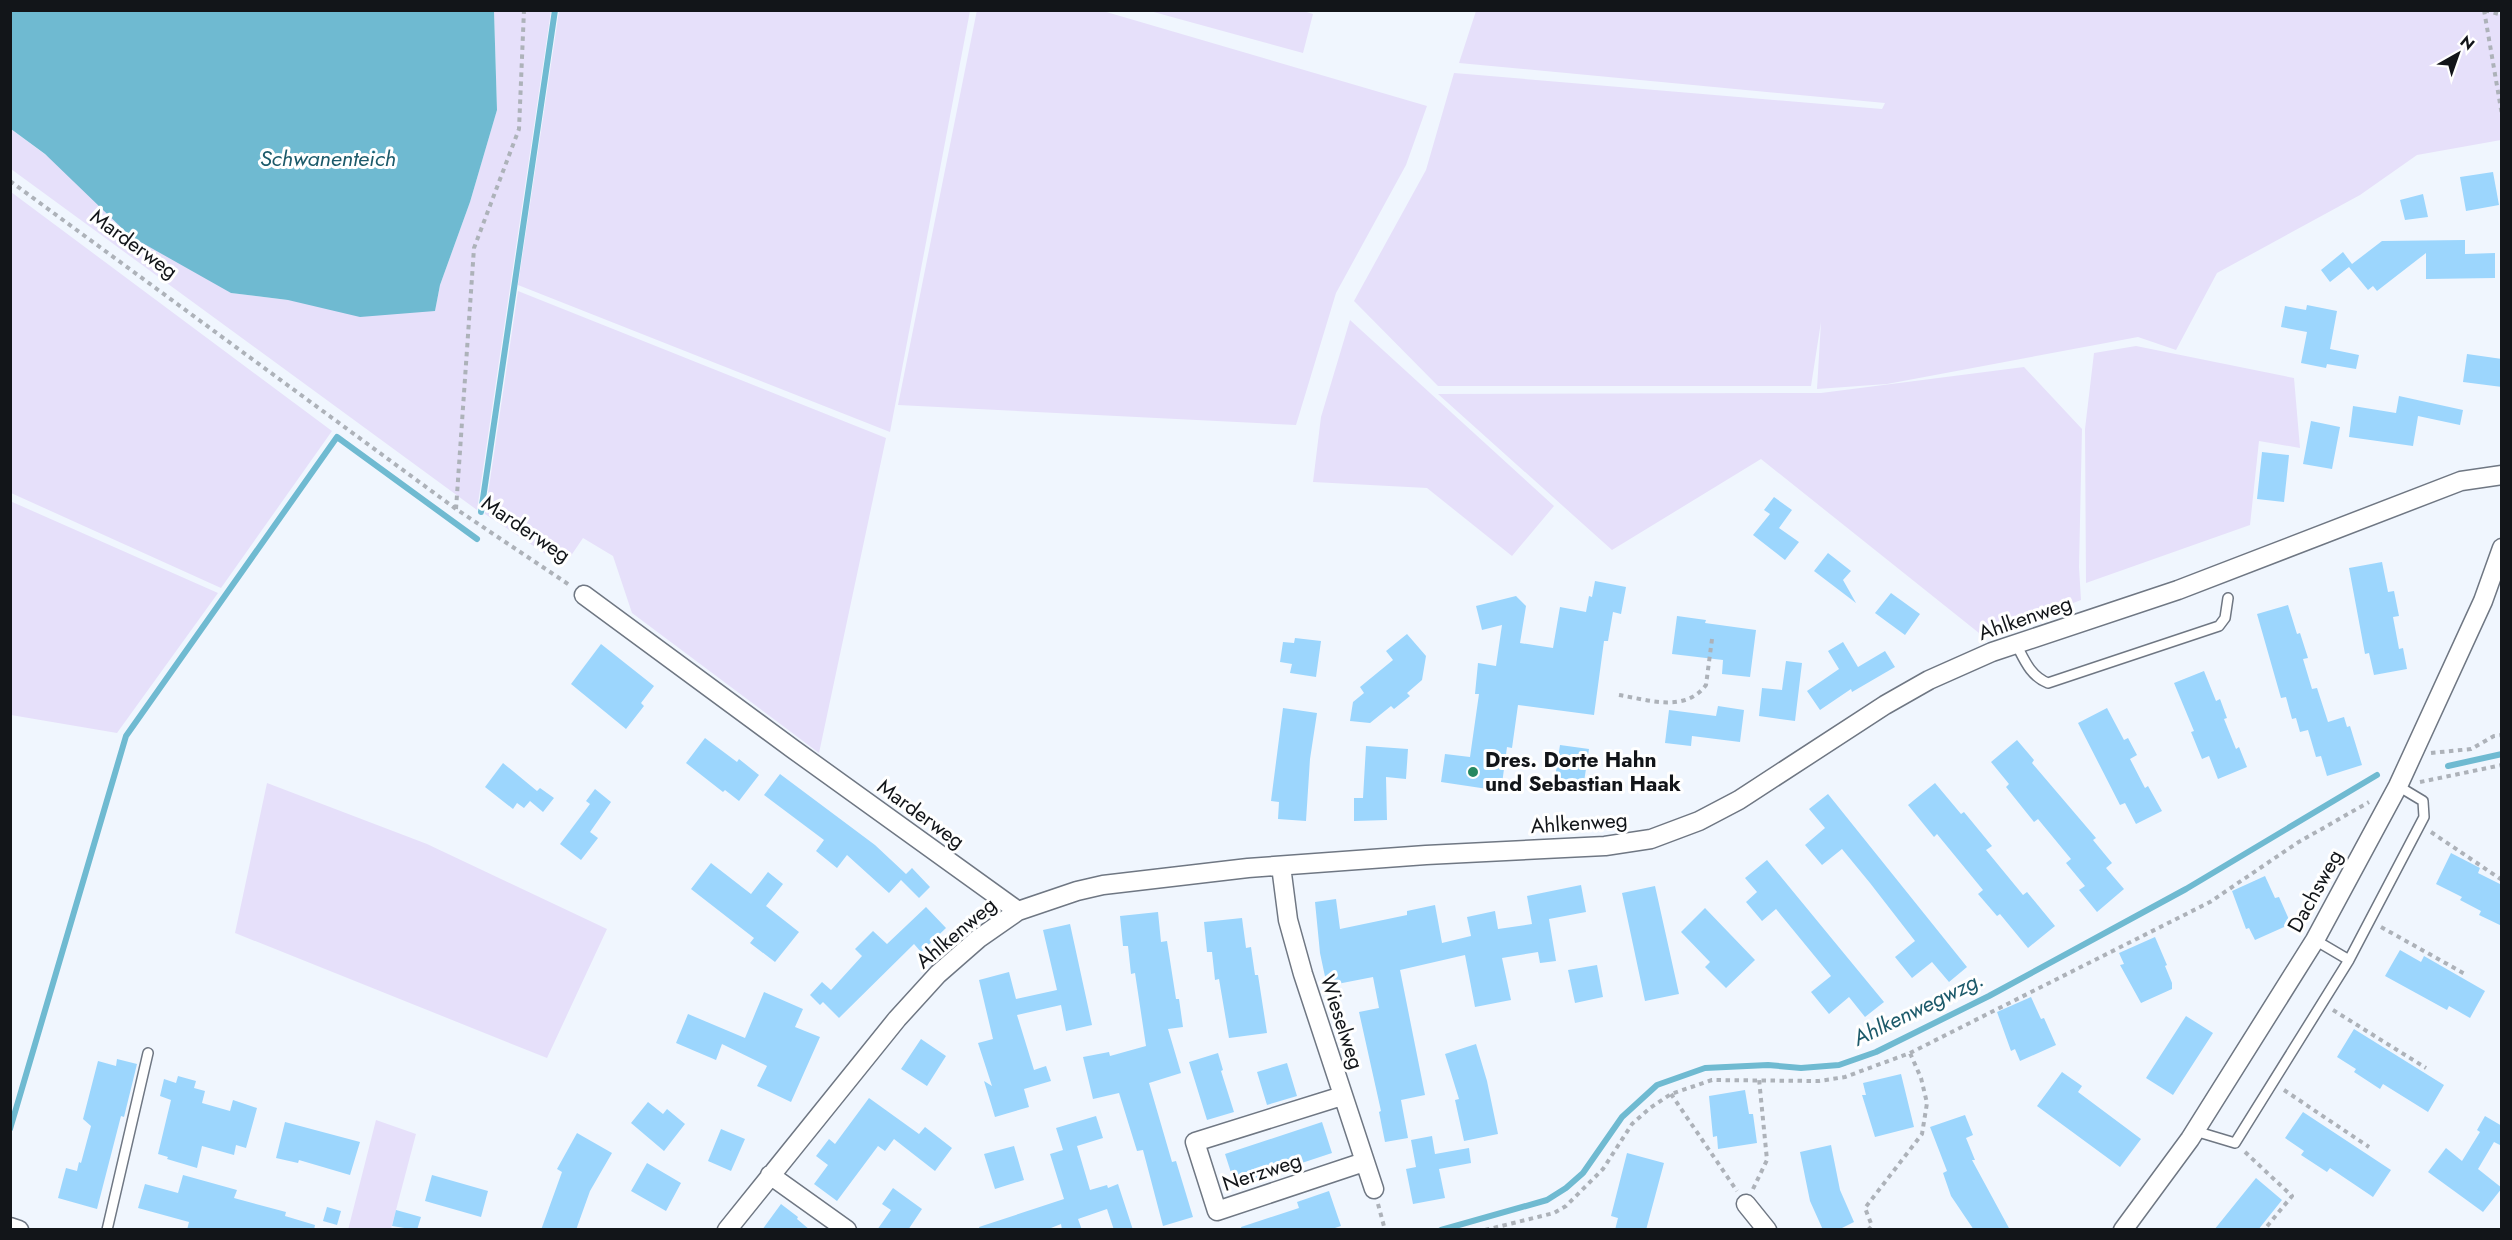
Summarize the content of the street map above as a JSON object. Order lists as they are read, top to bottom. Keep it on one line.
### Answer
{"streets":{"street":["Marderweg","Ahlkenweg","Dachsweg","Wieselweg","Nerzweg"]},"crossings":[["Marderweg","Ahlkenweg"],["Ahlkenweg","Wieselweg"],["Wieselweg","Nerzweg"]],"water":["Schwanenteich","Ahlkenwegwzg."],"places":["Dres. Dorte Hahn und Sebastian Haak"],"north":"top right"}
